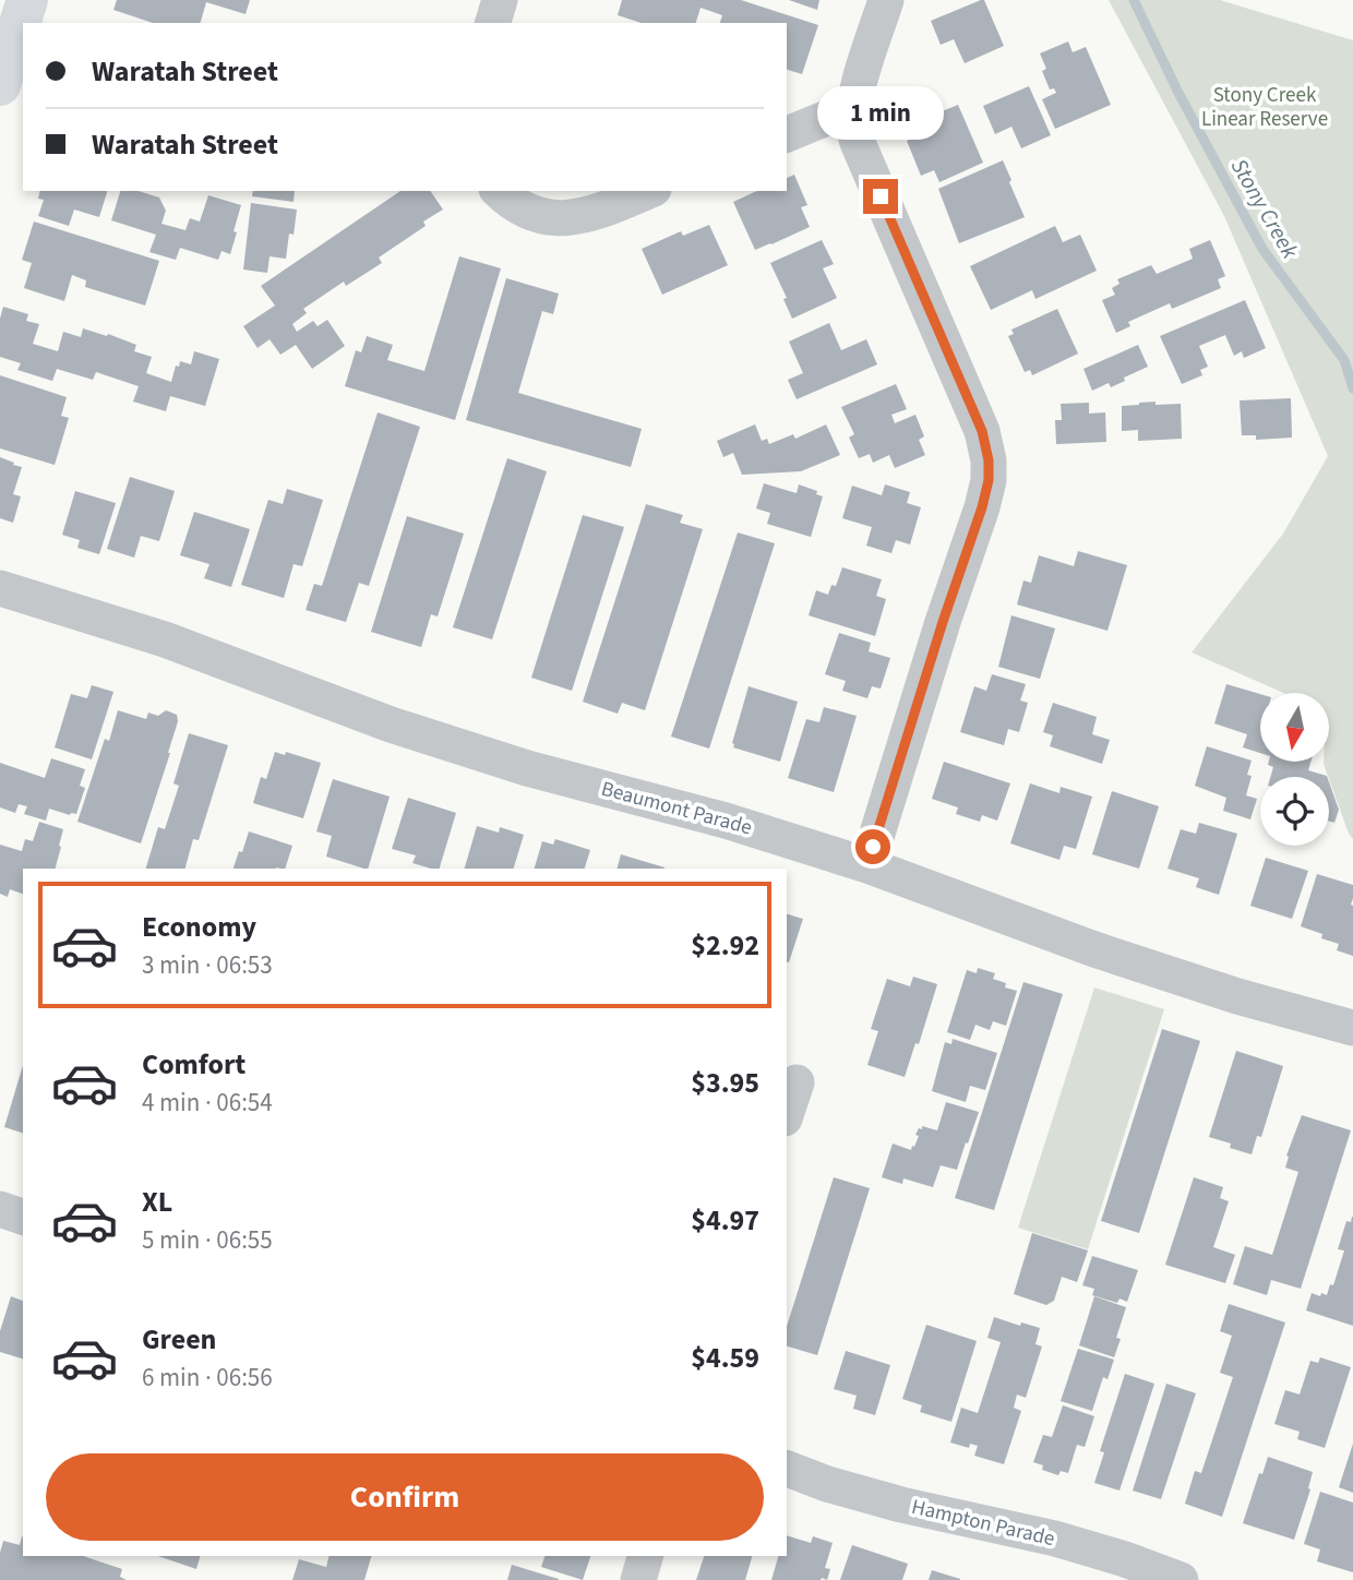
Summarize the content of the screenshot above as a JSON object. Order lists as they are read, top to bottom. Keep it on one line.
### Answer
{"streets":{"street":["Beaumont Parade","Hampton Parade"]},"water":["Stony Creek"],"parks":["Stony Creek Linear Reserve"],"north":"bottom","page":{"banner":["Waratah Street","Waratah Street"],"bubble":"1 min","list":[{"name":"Economy","note":"3 min · 06:53","value":"$2.92"},{"name":"Comfort","note":"4 min · 06:54","value":"$3.95"},{"name":"XL","note":"5 min · 06:55","value":"$4.97"},{"name":"Green","note":"6 min · 06:56","value":"$4.59"}],"buttons":"Confirm"}}
